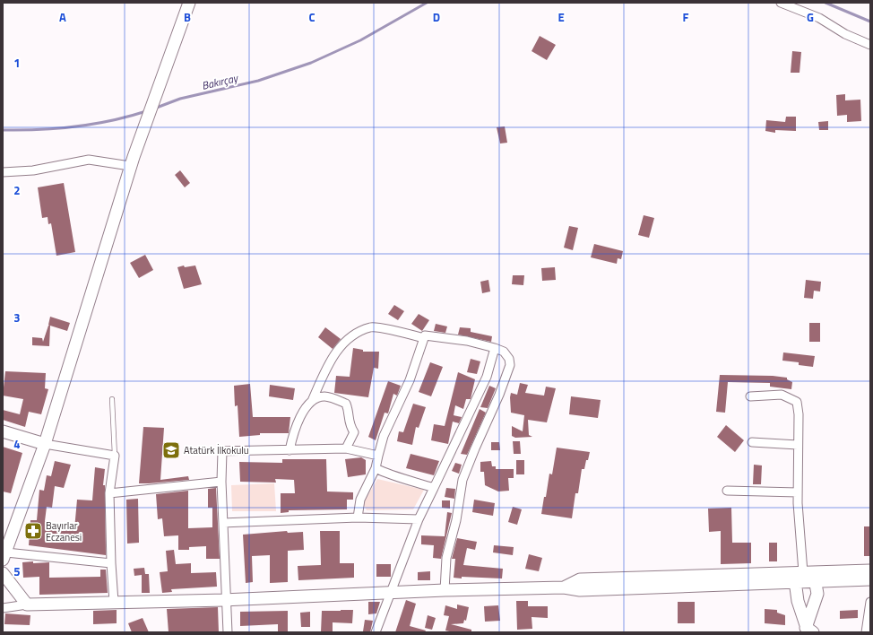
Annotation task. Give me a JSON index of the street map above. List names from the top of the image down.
{
  "water": ["Bakırçay"],
  "places": {
    "school or university": ["Atatürk İlkokulu"],
    "pharmacy": ["Bayırlar Eczanesi"]
  },
  "grid": {
    "columns": [
      "A",
      "B",
      "C",
      "D",
      "E",
      "F",
      "G"
    ],
    "rows": [
      "1",
      "2",
      "3",
      "4",
      "5"
    ]
  }
}
